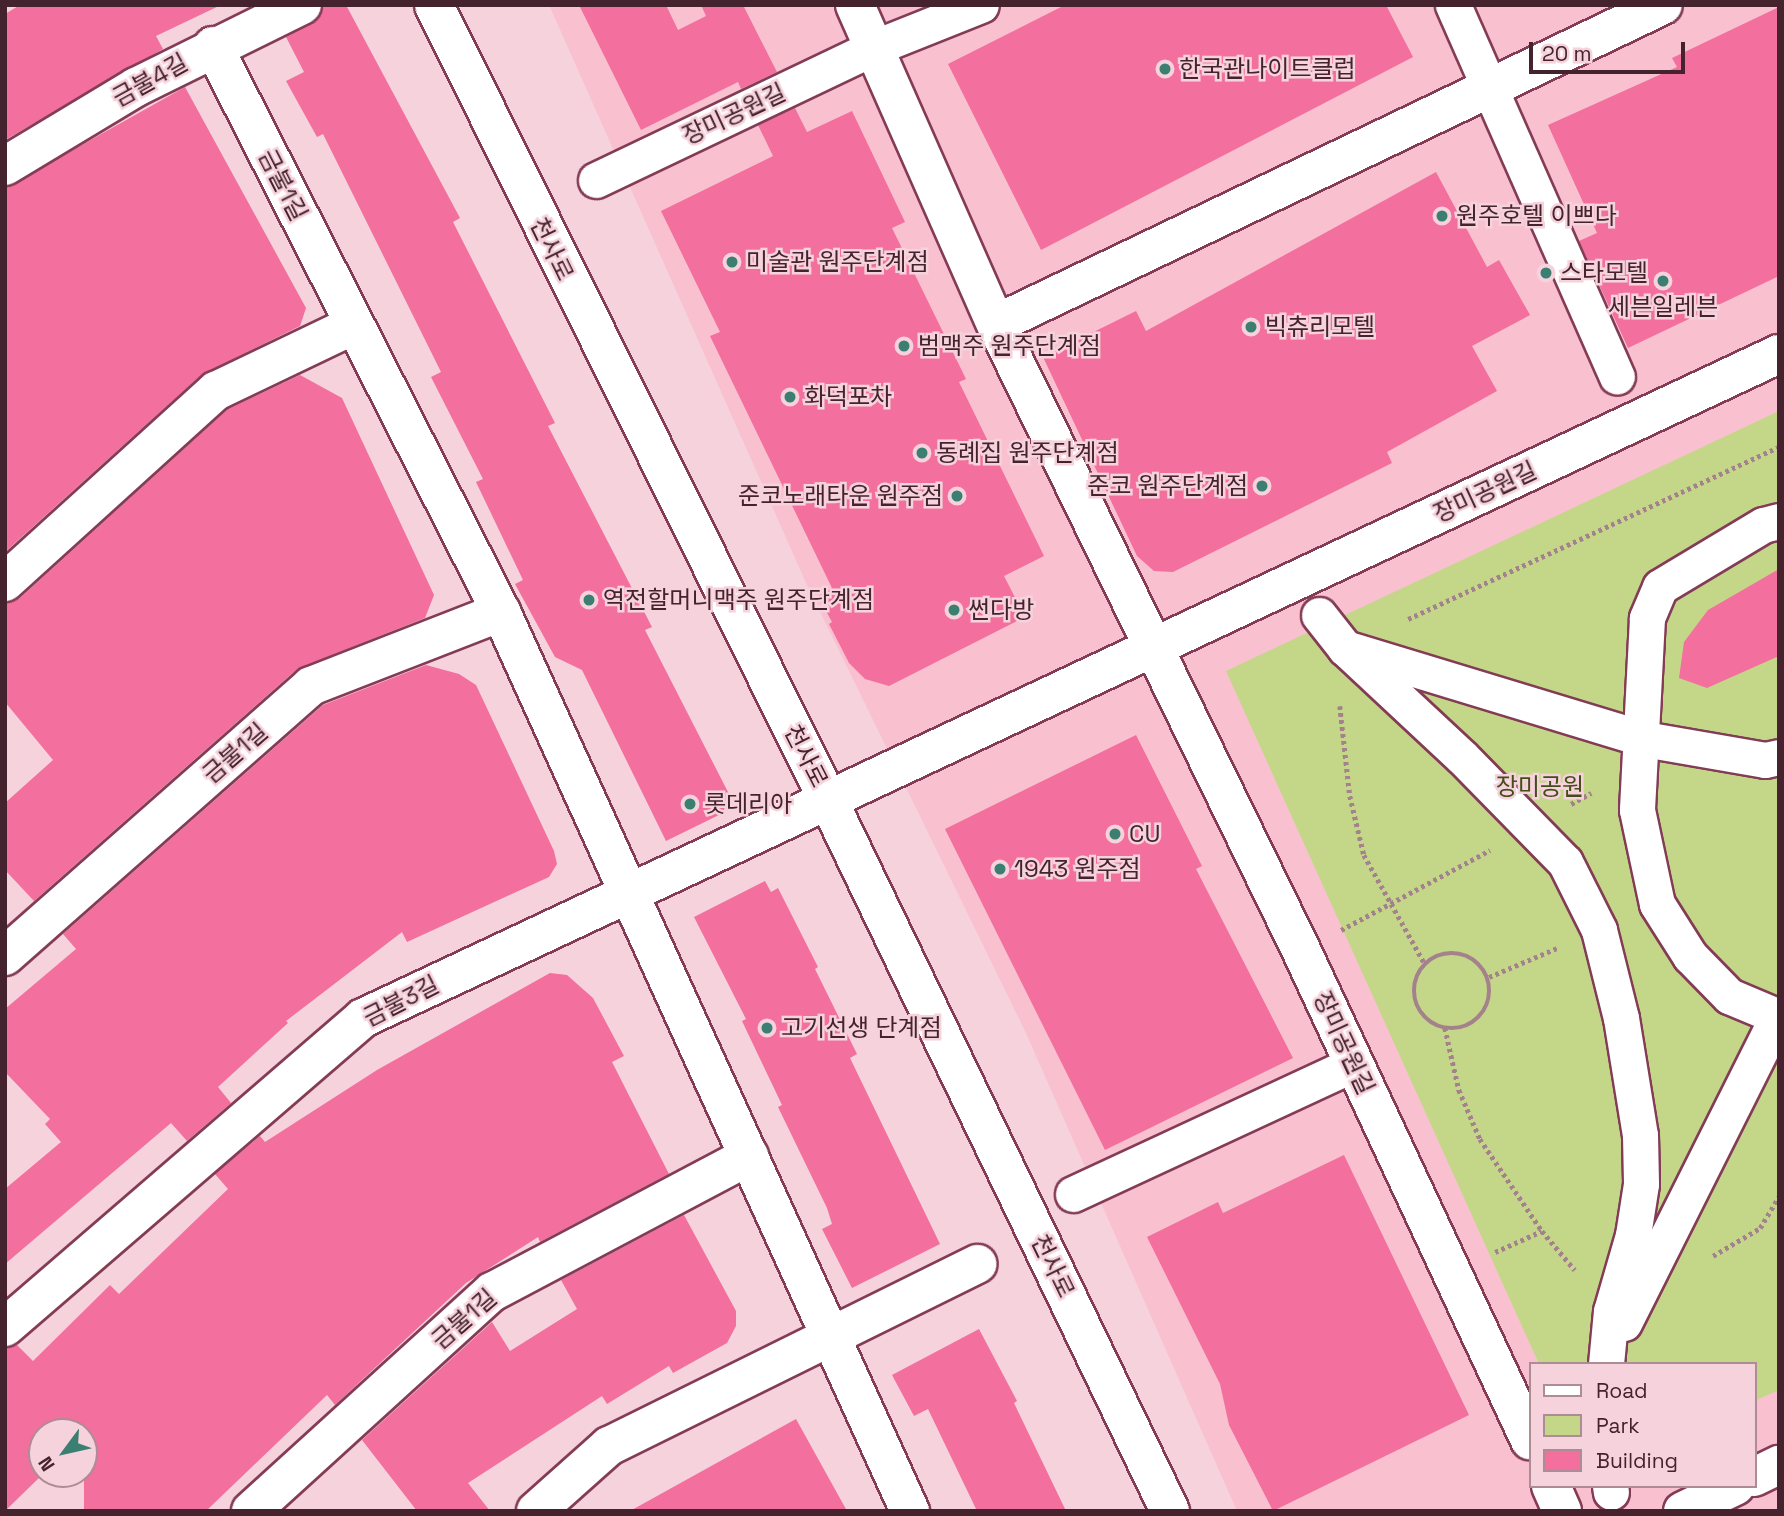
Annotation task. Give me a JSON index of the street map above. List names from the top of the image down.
{
  "streets": {
    "street": [
      "금불4길",
      "장미공원길",
      "금불1길",
      "천사로",
      "금불3길"
    ]
  },
  "crossings": [
    ["금불4길", "금불1길"],
    ["장미공원길", "천사로"],
    ["장미공원길", "금불3길"],
    ["금불1길", "금불3길"],
    ["천사로", "금불3길"]
  ],
  "parks": ["장미공원"],
  "places": [
    "한국관나이트클럽",
    "원주호텔 이쁘다",
    "미술관 원주단계점",
    "스타모텔",
    "세븐일레븐",
    "빅츄리모텔",
    "범맥주 원주단계점",
    "화덕포차",
    "동례집 원주단계점",
    "준코 원주단계점",
    "준코노래타운 원주점",
    "역전할머니맥주 원주단계점",
    "썬다방",
    "롯데리아",
    "CU",
    "1943 원주점",
    "고기선생 단계점"
  ],
  "legend": ["Road", "Park", "Building"],
  "scale_bar": "20 m",
  "north": "bottom left"
}
